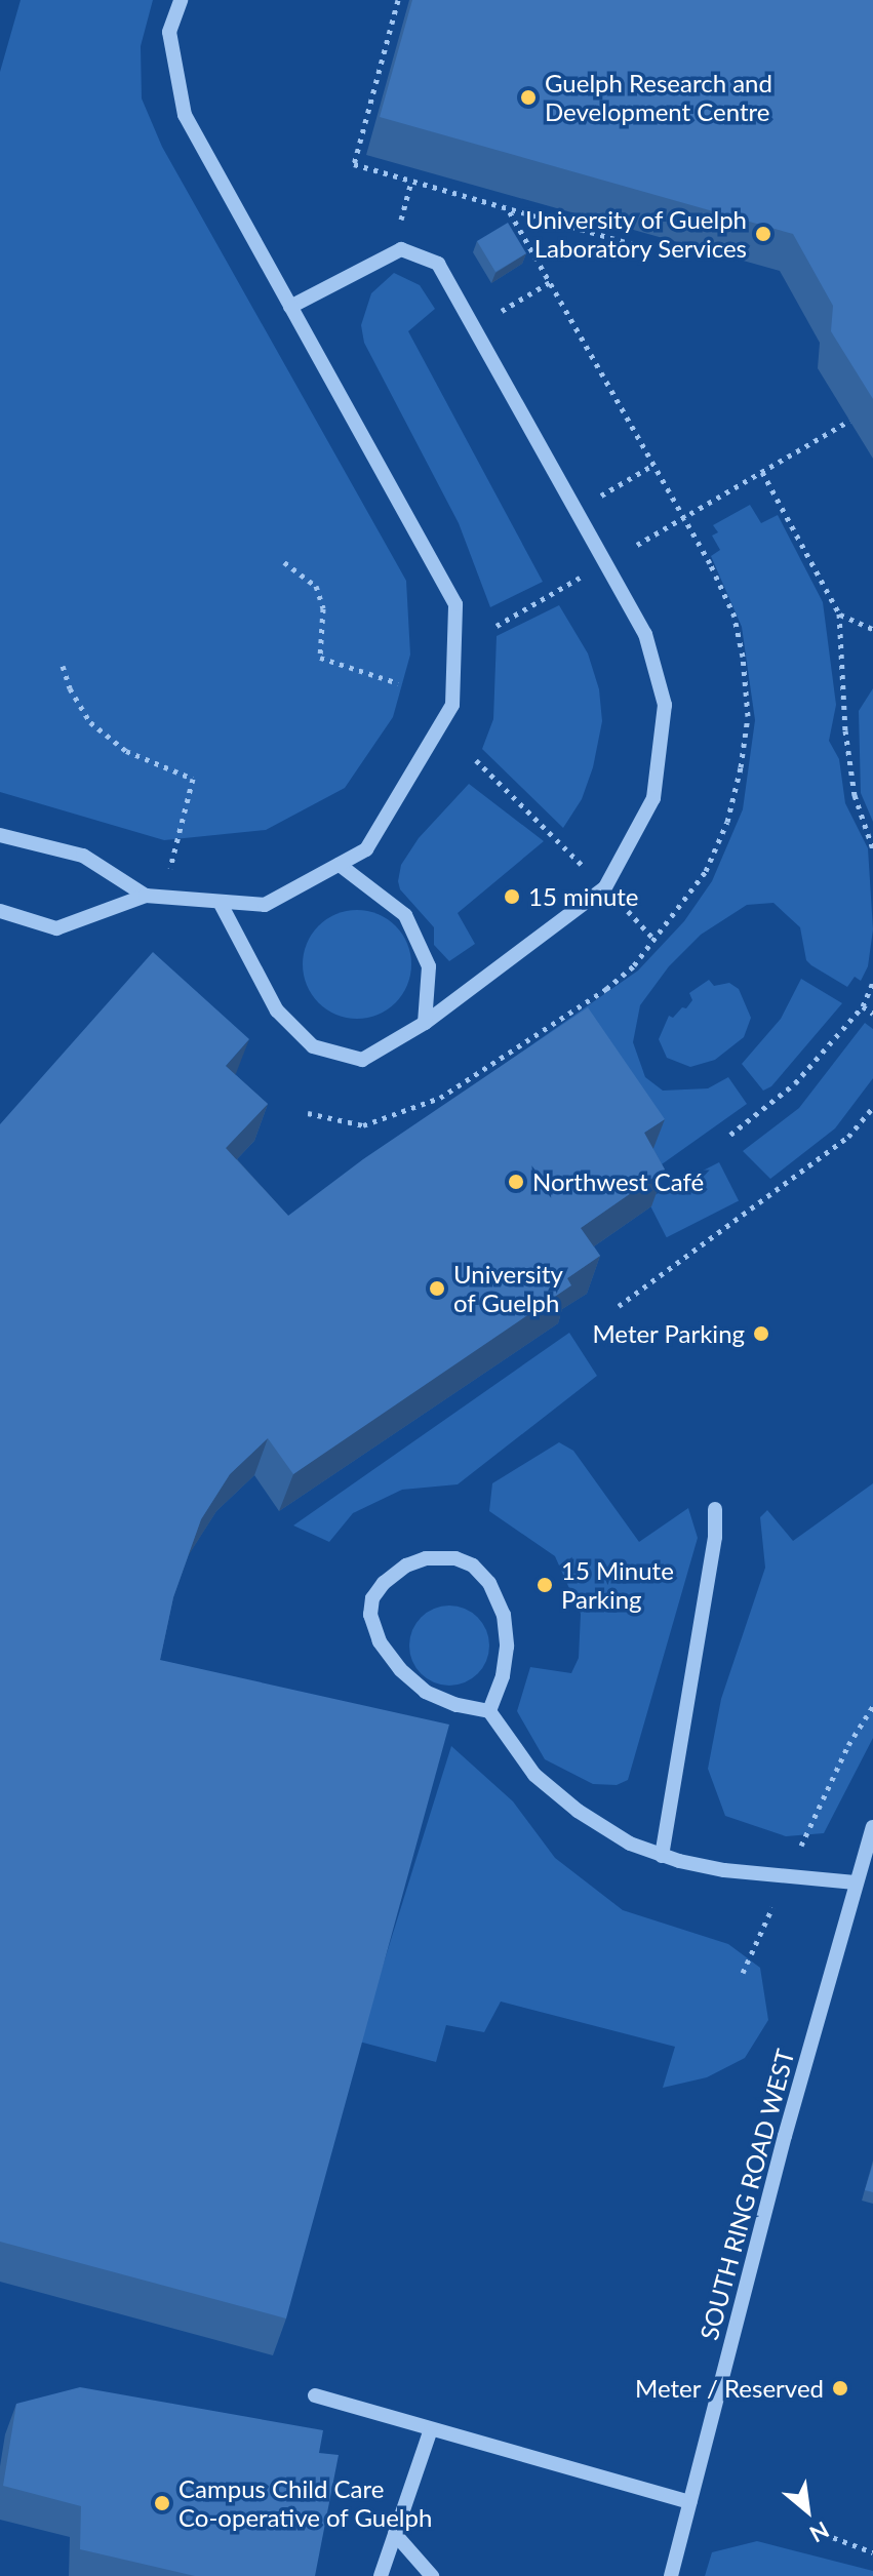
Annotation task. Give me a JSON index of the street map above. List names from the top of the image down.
{
  "streets": {
    "street": ["SOUTH RING ROAD WEST"]
  },
  "places": [
    "Guelph Research and Development Centre",
    "University of Guelph Laboratory Services",
    "15 minute",
    "Northwest Café",
    "University of Guelph",
    "Meter Parking",
    "15 Minute Parking",
    "Meter / Reserved",
    "Campus Child Care Co-operative of Guelph"
  ],
  "north": "bottom right"
}
